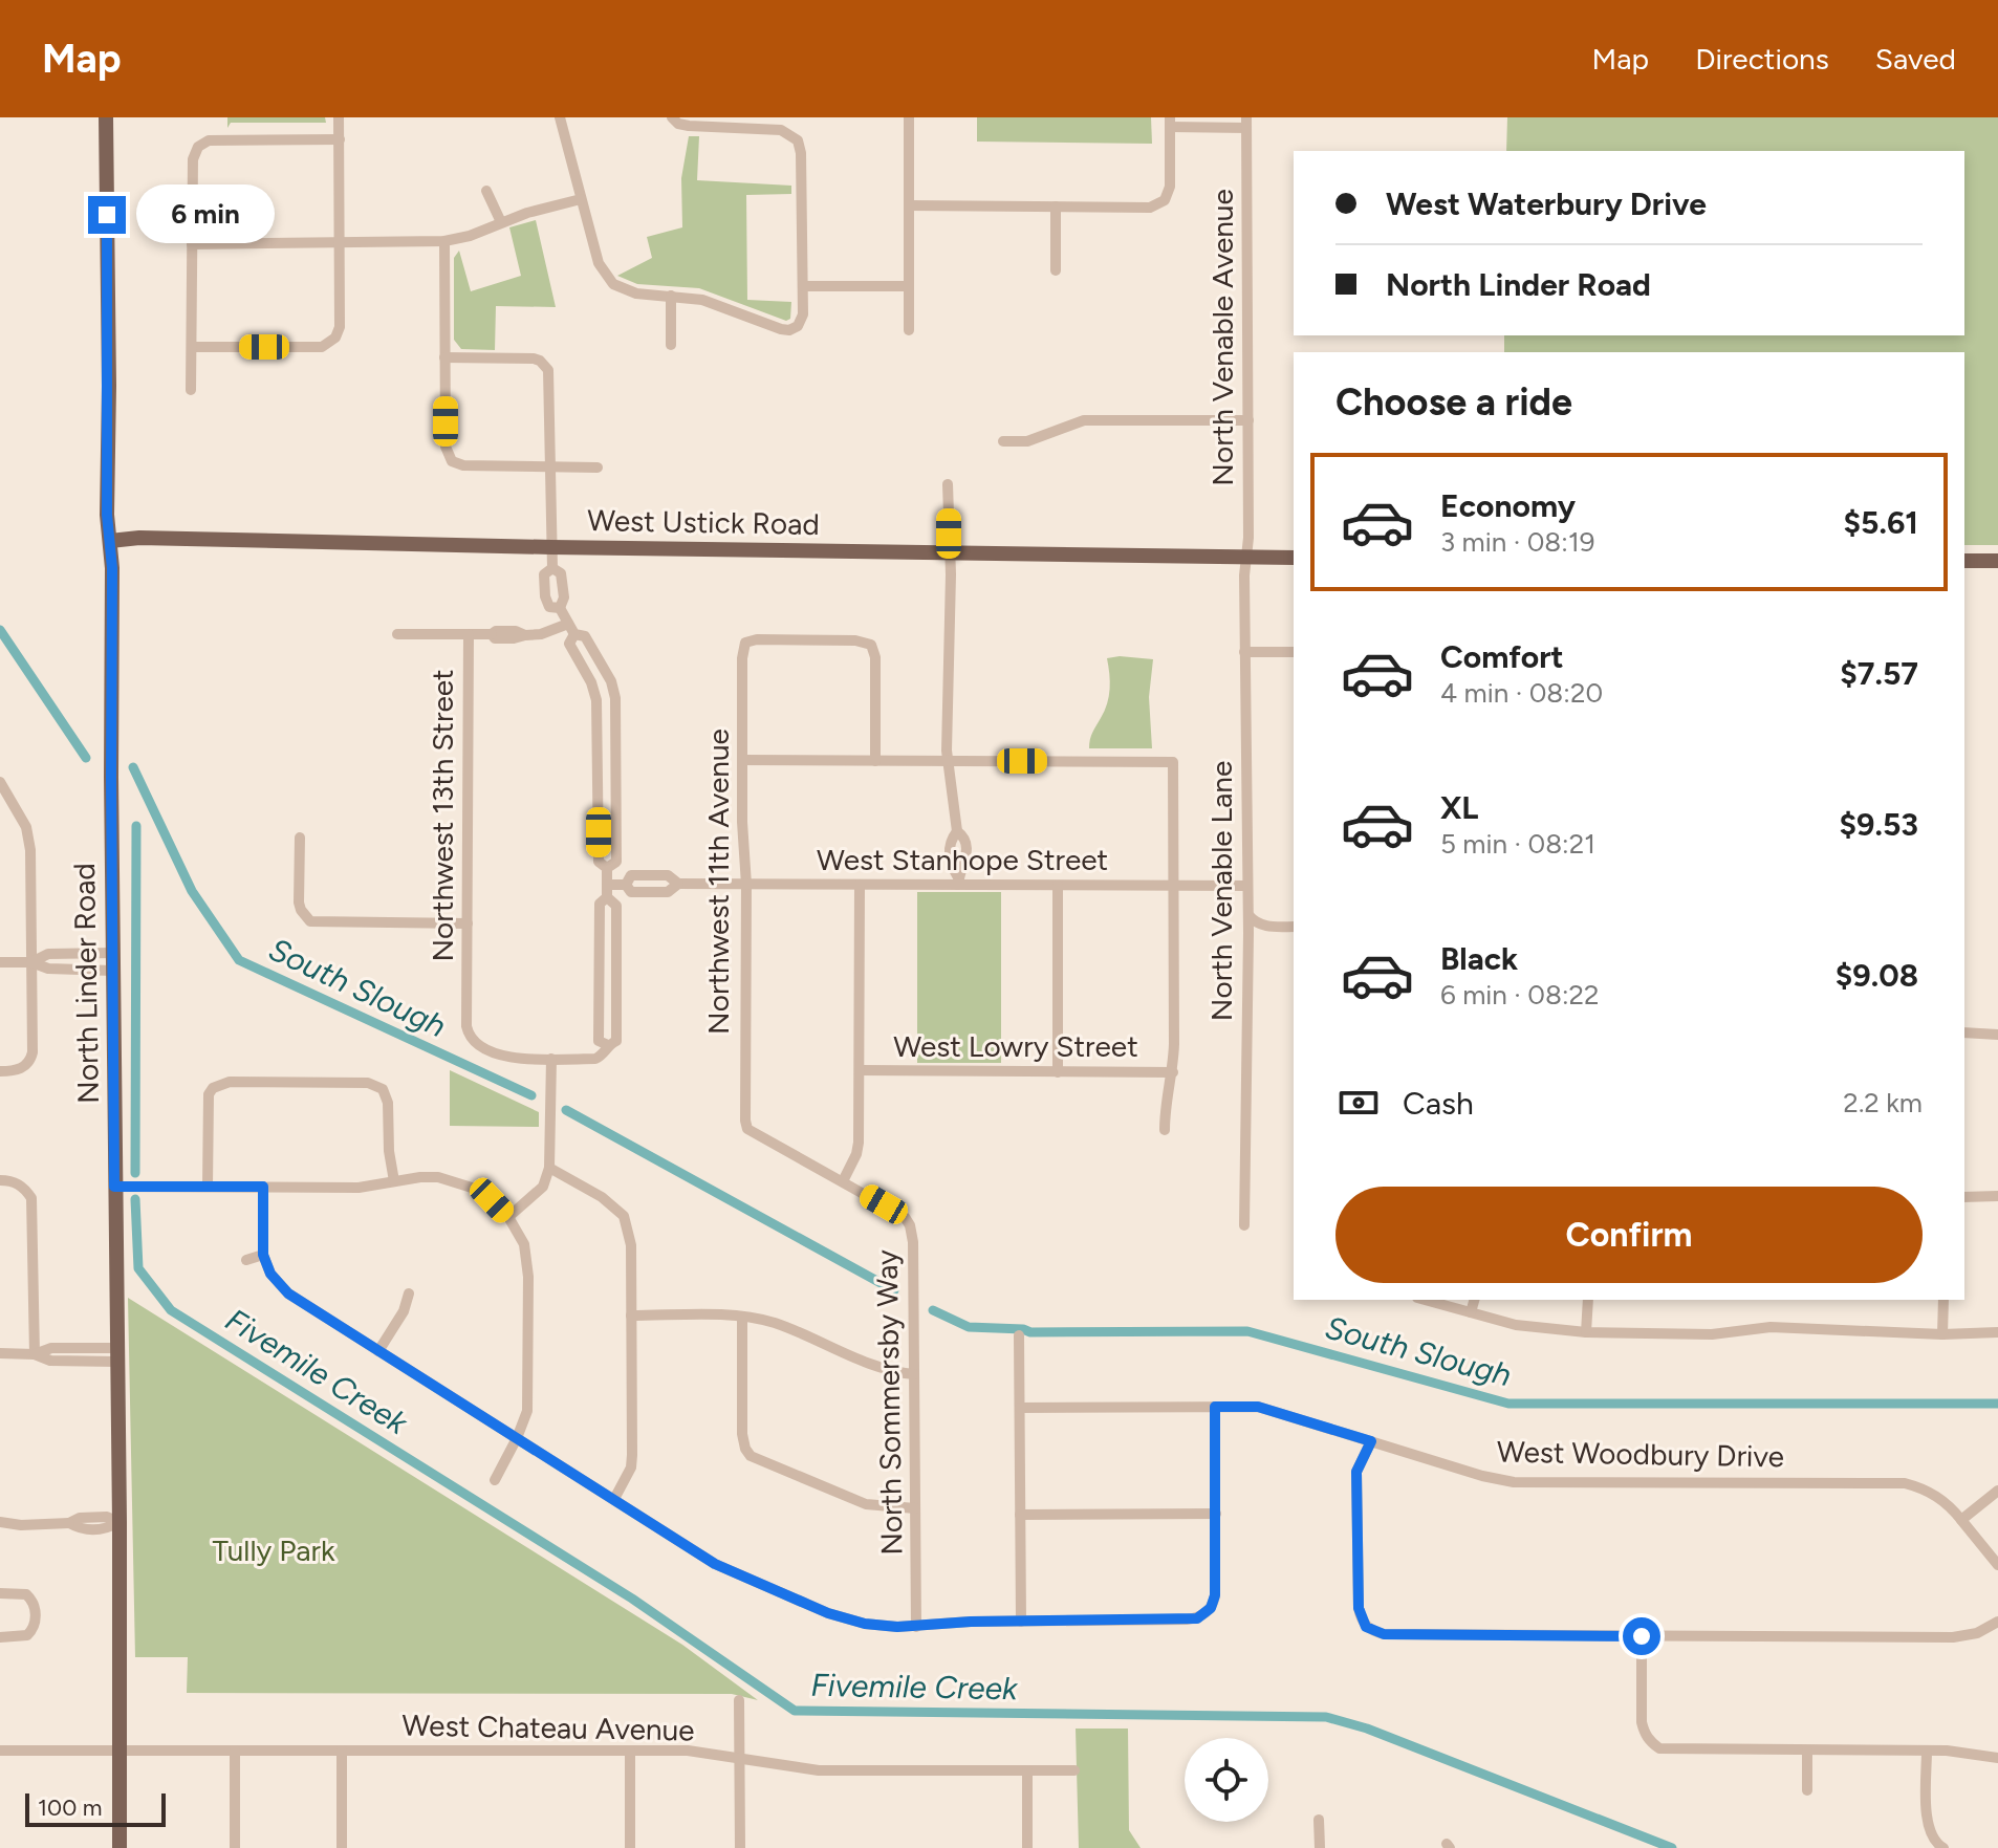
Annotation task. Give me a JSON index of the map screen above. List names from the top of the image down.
{
  "streets": {
    "main road": ["West Ustick Road", "North Linder Road"],
    "street": [
      "North Venable Avenue",
      "Northwest 13th Street",
      "West Stanhope Street",
      "Northwest 11th Avenue",
      "North Venable Lane",
      "West Lowry Street",
      "North Sommersby Way",
      "West Woodbury Drive",
      "West Chateau Avenue"
    ]
  },
  "crossings": [
    ["North Venable Avenue", "West Ustick Road"],
    ["North Venable Avenue", "North Venable Lane"],
    ["West Ustick Road", "North Venable Lane"],
    ["West Ustick Road", "North Linder Road"],
    ["West Stanhope Street", "Northwest 11th Avenue"],
    ["West Stanhope Street", "North Venable Lane"],
    ["Northwest 11th Avenue", "North Sommersby Way"],
    ["North Linder Road", "West Chateau Avenue"]
  ],
  "water": ["South Slough", "Fivemile Creek"],
  "parks": ["Tully Park"],
  "scale_bar": "100 m",
  "page": {
    "header": "Map",
    "nav": ["Map", "Directions", "Saved"],
    "banner": ["West Waterbury Drive", "North Linder Road"],
    "bubble": "6 min",
    "heading": "Choose a ride",
    "list": [
      {
        "name": "Economy",
        "note": "3 min · 08:19",
        "value": "$5.61"
      },
      {
        "name": "Comfort",
        "note": "4 min · 08:20",
        "value": "$7.57"
      },
      {
        "name": "XL",
        "note": "5 min · 08:21",
        "value": "$9.53"
      },
      {
        "name": "Black",
        "note": "6 min · 08:22",
        "value": "$9.08"
      }
    ],
    "pay": ["Cash", "2.2 km"],
    "buttons": "Confirm",
    "scale": "100 m"
  }
}
